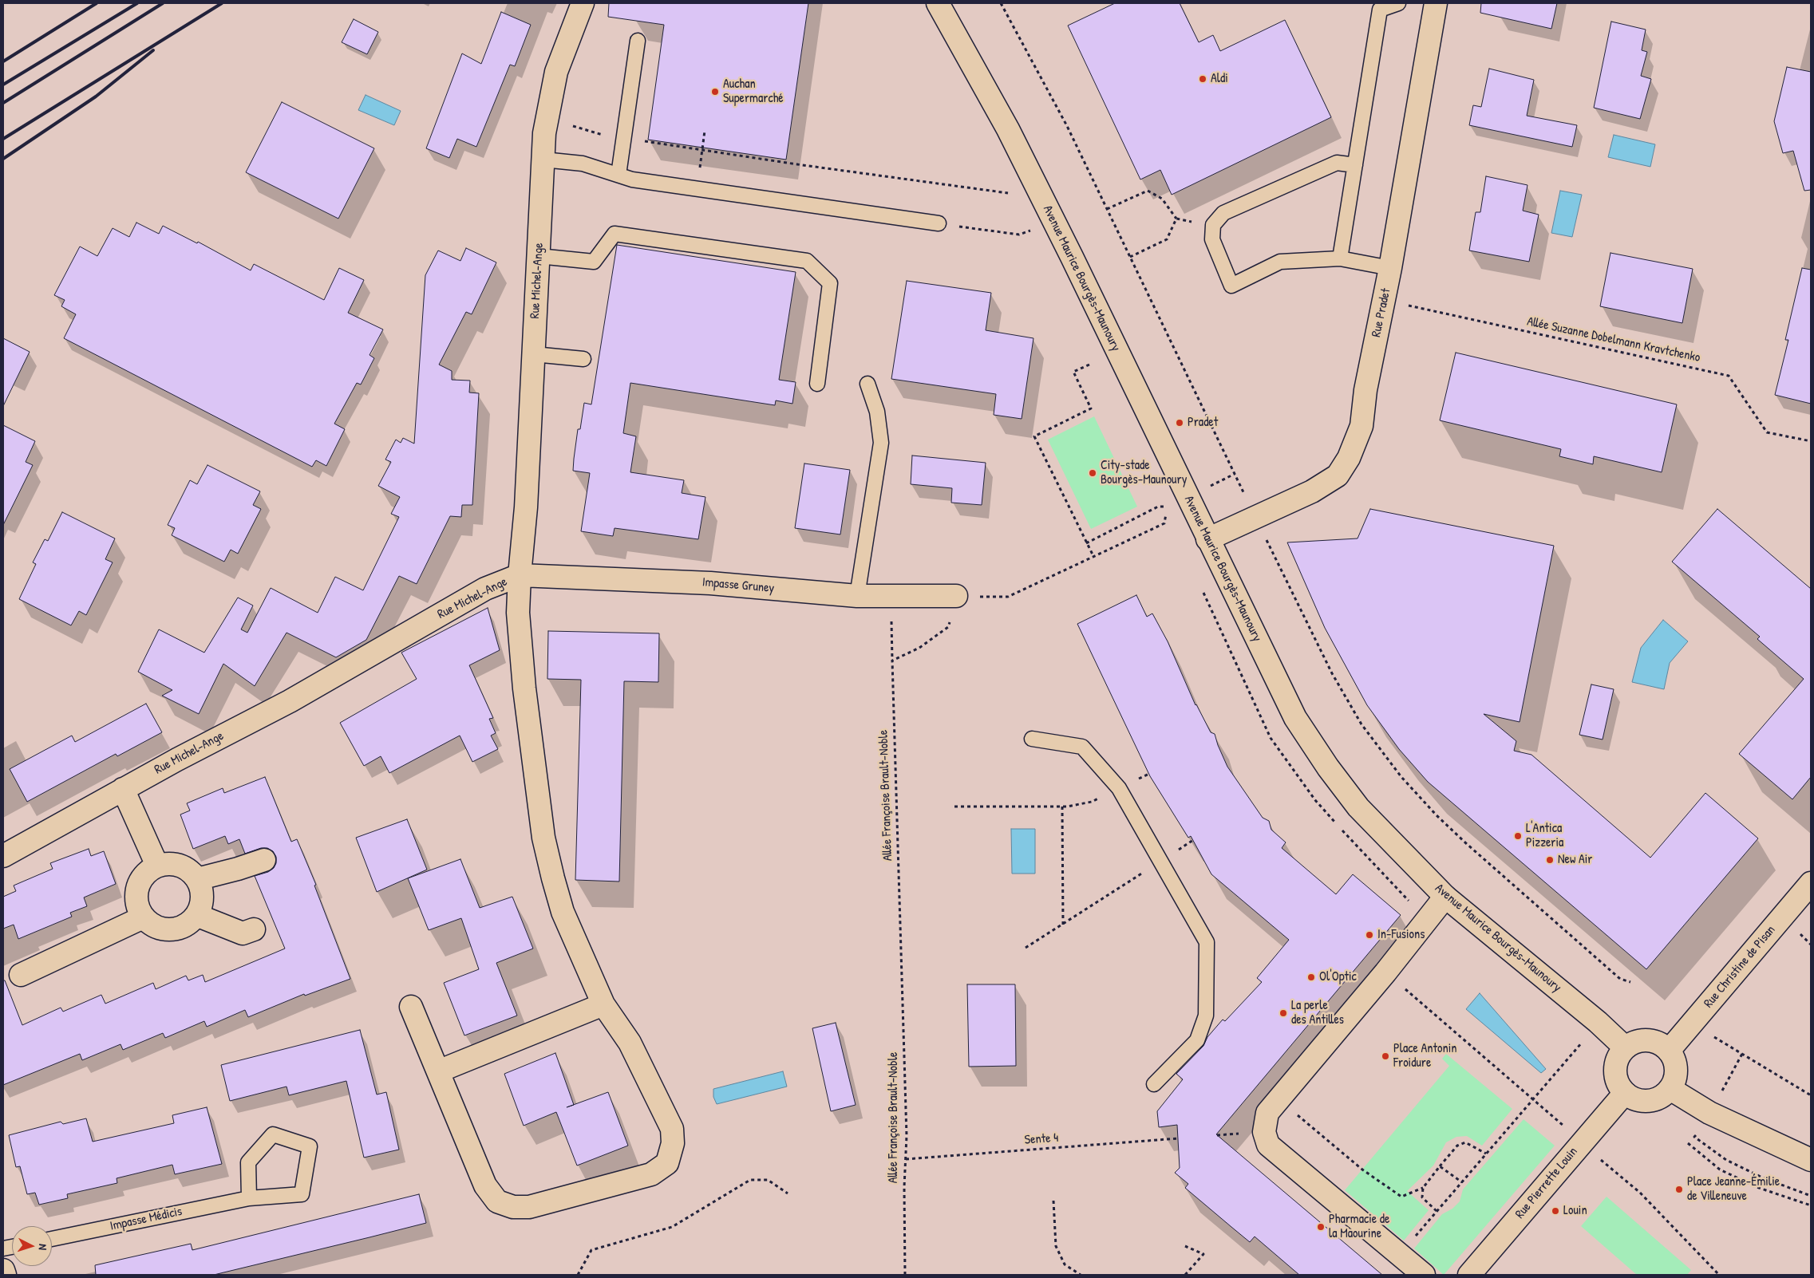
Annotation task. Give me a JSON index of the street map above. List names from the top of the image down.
{
  "streets": {
    "street": [
      "Avenue Maurice Bourgès-Maunoury",
      "Rue Michel-Ange",
      "Rue Pradet",
      "Impasse Gruney",
      "Rue Christine de Pisan",
      "Rue Pierrette Louin"
    ],
    "lane": ["Impasse Médicis"],
    "path": ["Allée Suzanne Dobelmann Kravtchenko", "Allée Françoise Brault-Noble", "Sente 4"]
  },
  "crossings": [
    ["Avenue Maurice Bourgès-Maunoury", "Rue Pradet"],
    ["Avenue Maurice Bourgès-Maunoury", "Rue Christine de Pisan"],
    ["Avenue Maurice Bourgès-Maunoury", "Rue Pierrette Louin"],
    ["Rue Michel-Ange", "Impasse Gruney"],
    ["Rue Pradet", "Allée Suzanne Dobelmann Kravtchenko"],
    ["Impasse Gruney", "Allée Françoise Brault-Noble"],
    ["Allée Françoise Brault-Noble", "Sente 4"],
    ["Rue Christine de Pisan", "Rue Pierrette Louin"]
  ],
  "places": [
    "Aldi",
    "Auchan Supermarché",
    "Pradet",
    "City-stade Bourgès-Maunoury",
    "L'Antica Pizzeria",
    "New Air",
    "In-Fusions",
    "Ol'Optic",
    "La perle des Antilles",
    "Place Antonin Froidure",
    "Place Jeanne-Émilie de Villeneuve",
    "Louin",
    "Pharmacie de la Maourine"
  ],
  "north": "right"
}
